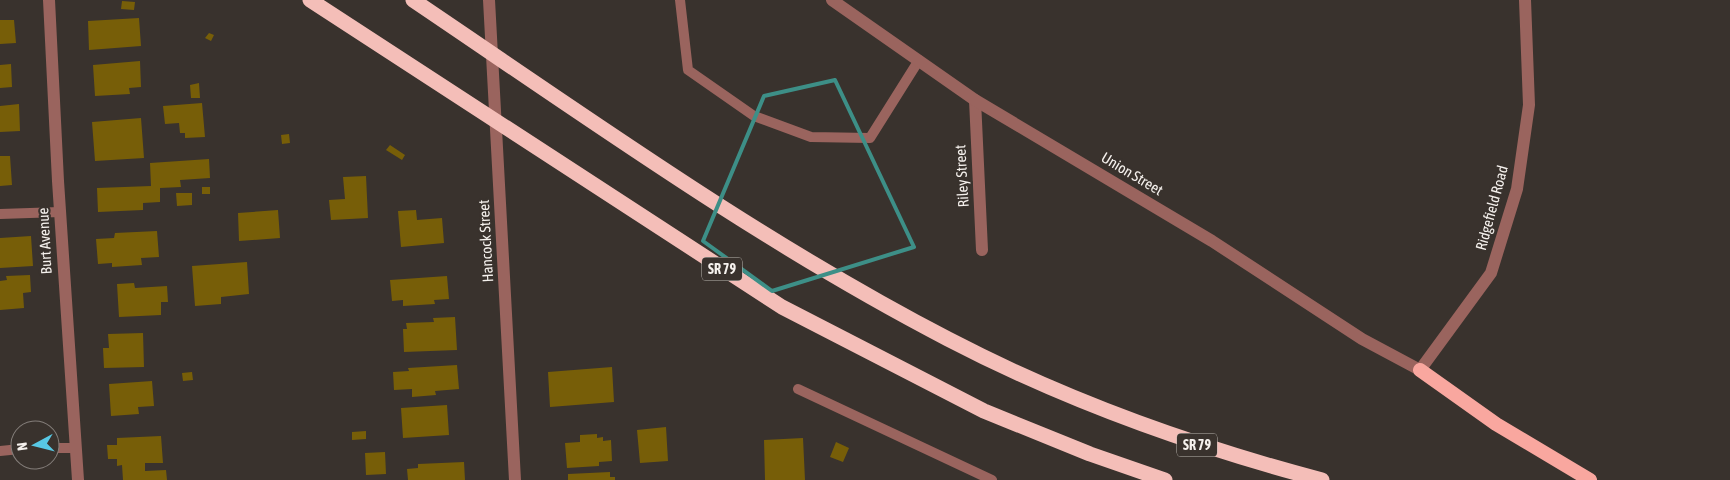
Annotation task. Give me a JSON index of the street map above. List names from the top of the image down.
{
  "streets": {
    "highway": ["SR 79"],
    "street": [
      "Union Street",
      "Riley Street",
      "Ridgefield Road",
      "Burt Avenue",
      "Hancock Street"
    ]
  },
  "crossings": [
    ["Union Street", "Riley Street"],
    ["Union Street", "Ridgefield Road"]
  ],
  "north": "left"
}
